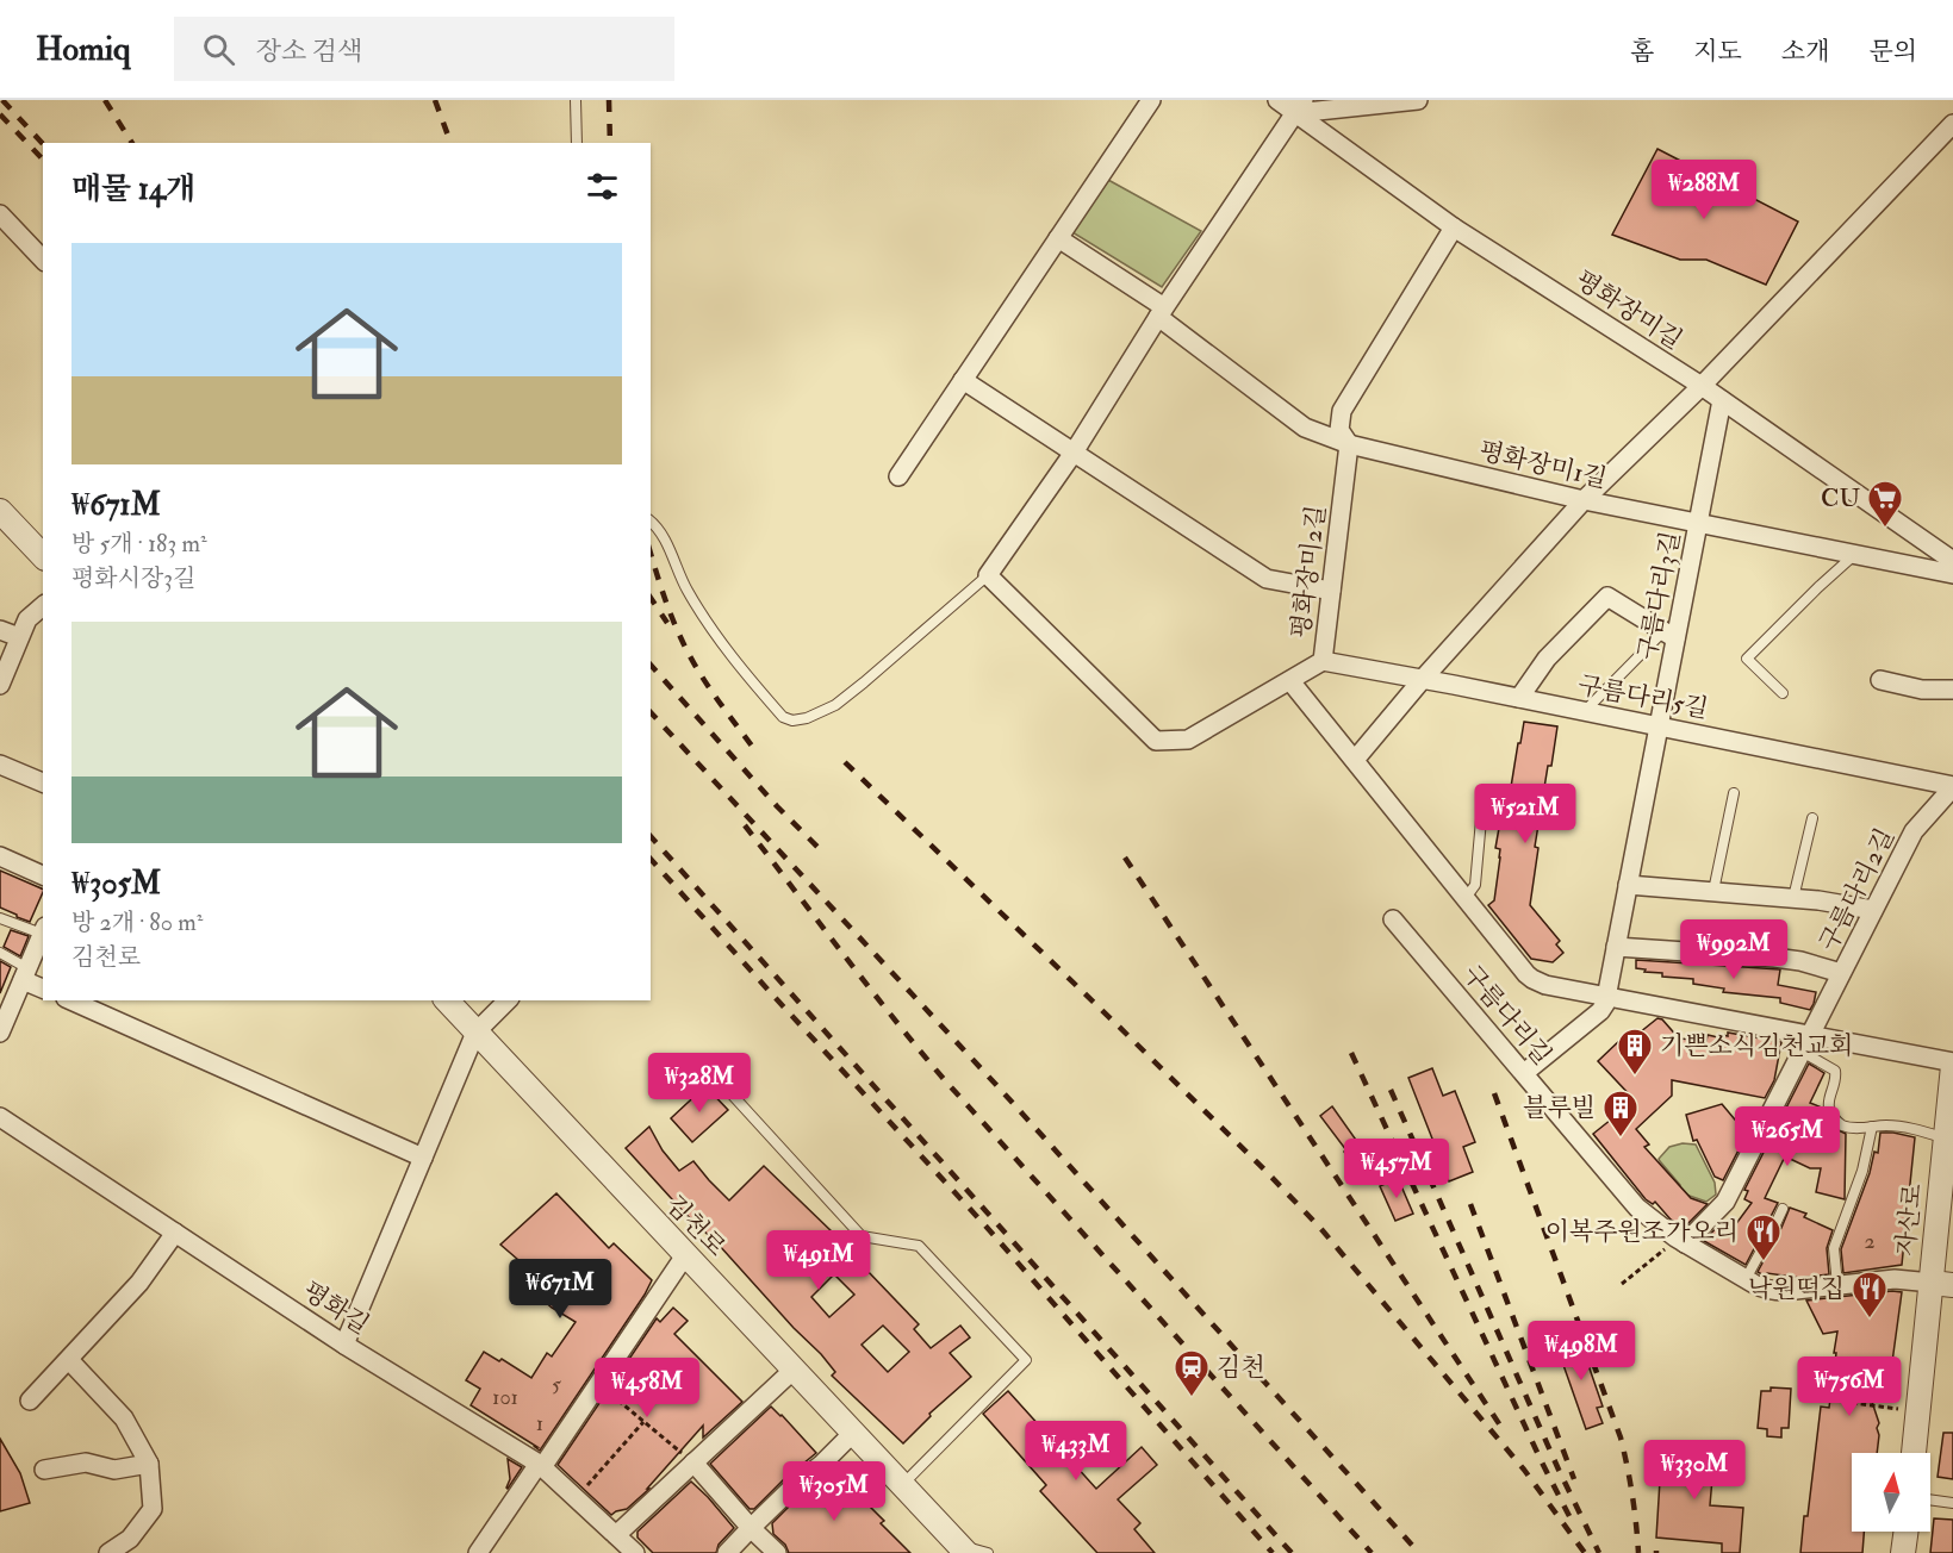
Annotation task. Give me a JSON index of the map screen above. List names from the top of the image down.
{
  "streets": {
    "street": [
      "평화장미길",
      "평화장미1길",
      "평화장미2길",
      "구름다리3길",
      "구름다리5길",
      "구름다리2길",
      "구름다리길",
      "자산로",
      "김천로",
      "평화길"
    ]
  },
  "crossings": [
    ["평화장미길", "평화장미2길"],
    ["평화장미길", "구름다리3길"],
    ["평화장미1길", "평화장미2길"],
    ["평화장미1길", "구름다리3길"],
    ["평화장미2길", "구름다리5길"],
    ["구름다리3길", "구름다리5길"],
    ["구름다리3길", "구름다리길"],
    ["구름다리5길", "구름다리2길"],
    ["구름다리2길", "구름다리길"],
    ["구름다리길", "자산로"]
  ],
  "places": {
    "supermarket": ["CU"],
    "building": ["기쁜소식김천교회", "블루빌"],
    "restaurant": ["이복주원조가오리", "낙원떡집"],
    "station": ["김천"]
  },
  "house_numbers": [
    "2",
    "5",
    "101",
    "1"
  ],
  "north": "top",
  "page": {
    "header": "Homiq",
    "search": "장소 검색",
    "nav": [
      "홈",
      "지도",
      "소개",
      "문의"
    ],
    "heading": "매물 14개",
    "price": [
      "₩288M",
      "₩521M",
      "₩992M",
      "₩328M",
      "₩265M",
      "₩457M",
      "₩491M",
      "₩671M",
      "₩498M",
      "₩756M",
      "₩458M",
      "₩433M",
      "₩330M",
      "₩305M"
    ],
    "list": [
      {
        "name": "₩671M",
        "note": "방 5개 · 183 m² · 평화시장3길"
      },
      {
        "name": "₩305M",
        "note": "방 2개 · 80 m² · 김천로"
      }
    ]
  }
}
